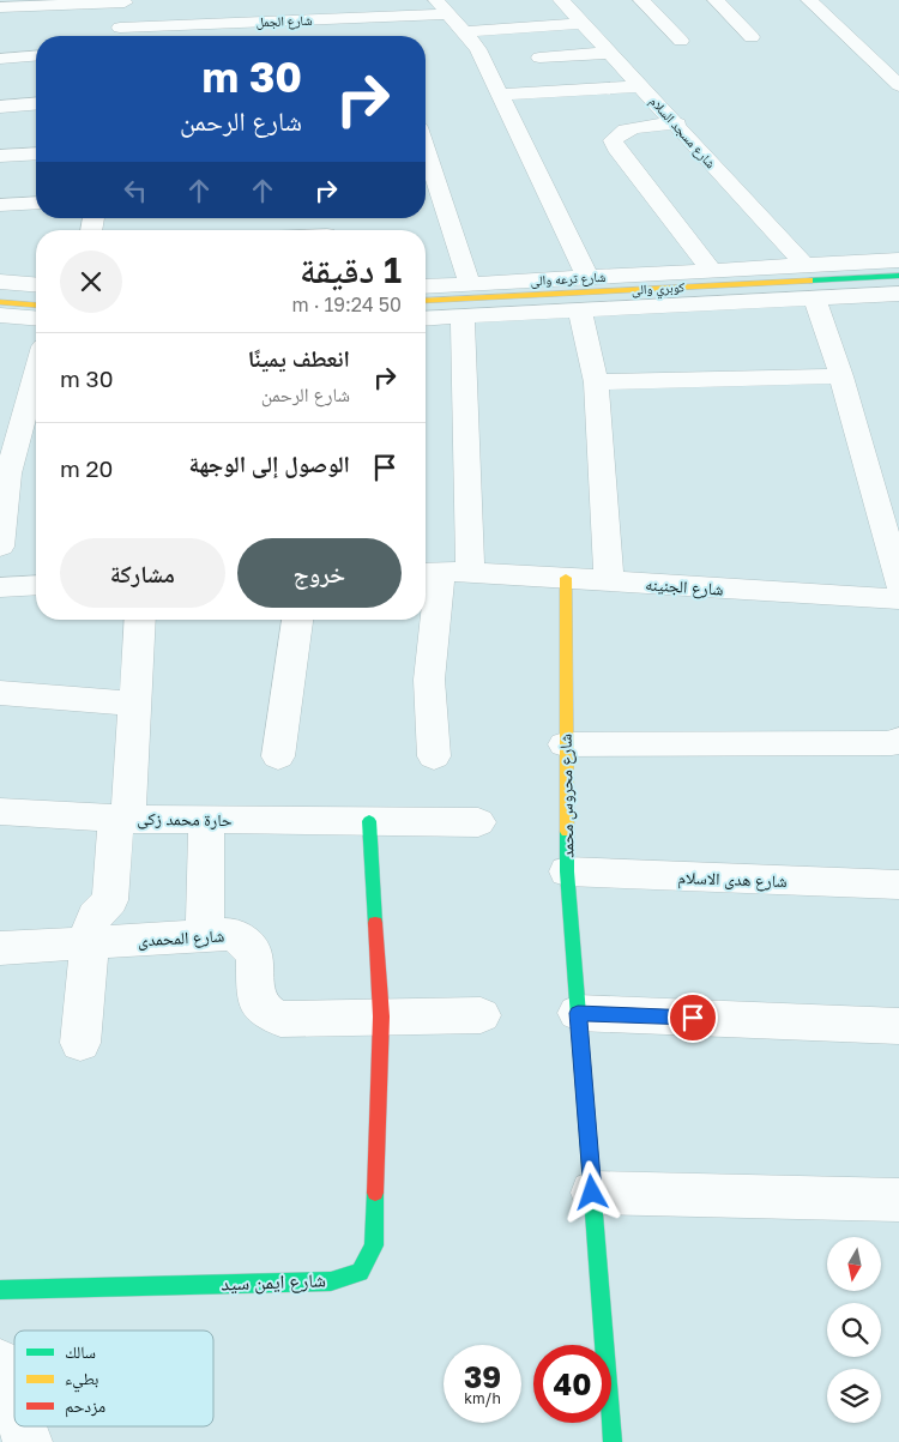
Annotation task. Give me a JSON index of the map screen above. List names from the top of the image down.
{
  "streets": {
    "street": [
      "شارع الجمل",
      "شارع مسجد السلام",
      "شارع ترعه والى",
      "كوبري والى",
      "شارع الجنينه",
      "شارع محروس محمد",
      "حارة محمد زكى",
      "شارع هدى الاسلام",
      "شارع المحمدى",
      "شارع ايمن سيد"
    ]
  },
  "crossings": [
    ["شارع مسجد السلام", "شارع ترعه والى"],
    ["شارع الجنينه", "شارع محروس محمد"],
    ["شارع محروس محمد", "شارع هدى الاسلام"],
    ["شارع المحمدى", "شارع ايمن سيد"]
  ],
  "legend": ["سالك", "بطيء", "مزدحم"],
  "north": "bottom",
  "page": {
    "turn": ["30 m", "شارع الرحمن"],
    "heading": ["1 دقيقة", "50 m · 19:24"],
    "list": [
      {
        "name": "انعطف يمينًا",
        "note": "شارع الرحمن",
        "value": "30 m"
      },
      {
        "name": "الوصول إلى الوجهة",
        "value": "20 m"
      }
    ],
    "buttons": ["خروج", "مشاركة"],
    "speed": "39 km/h",
    "limit": "40"
  }
}
